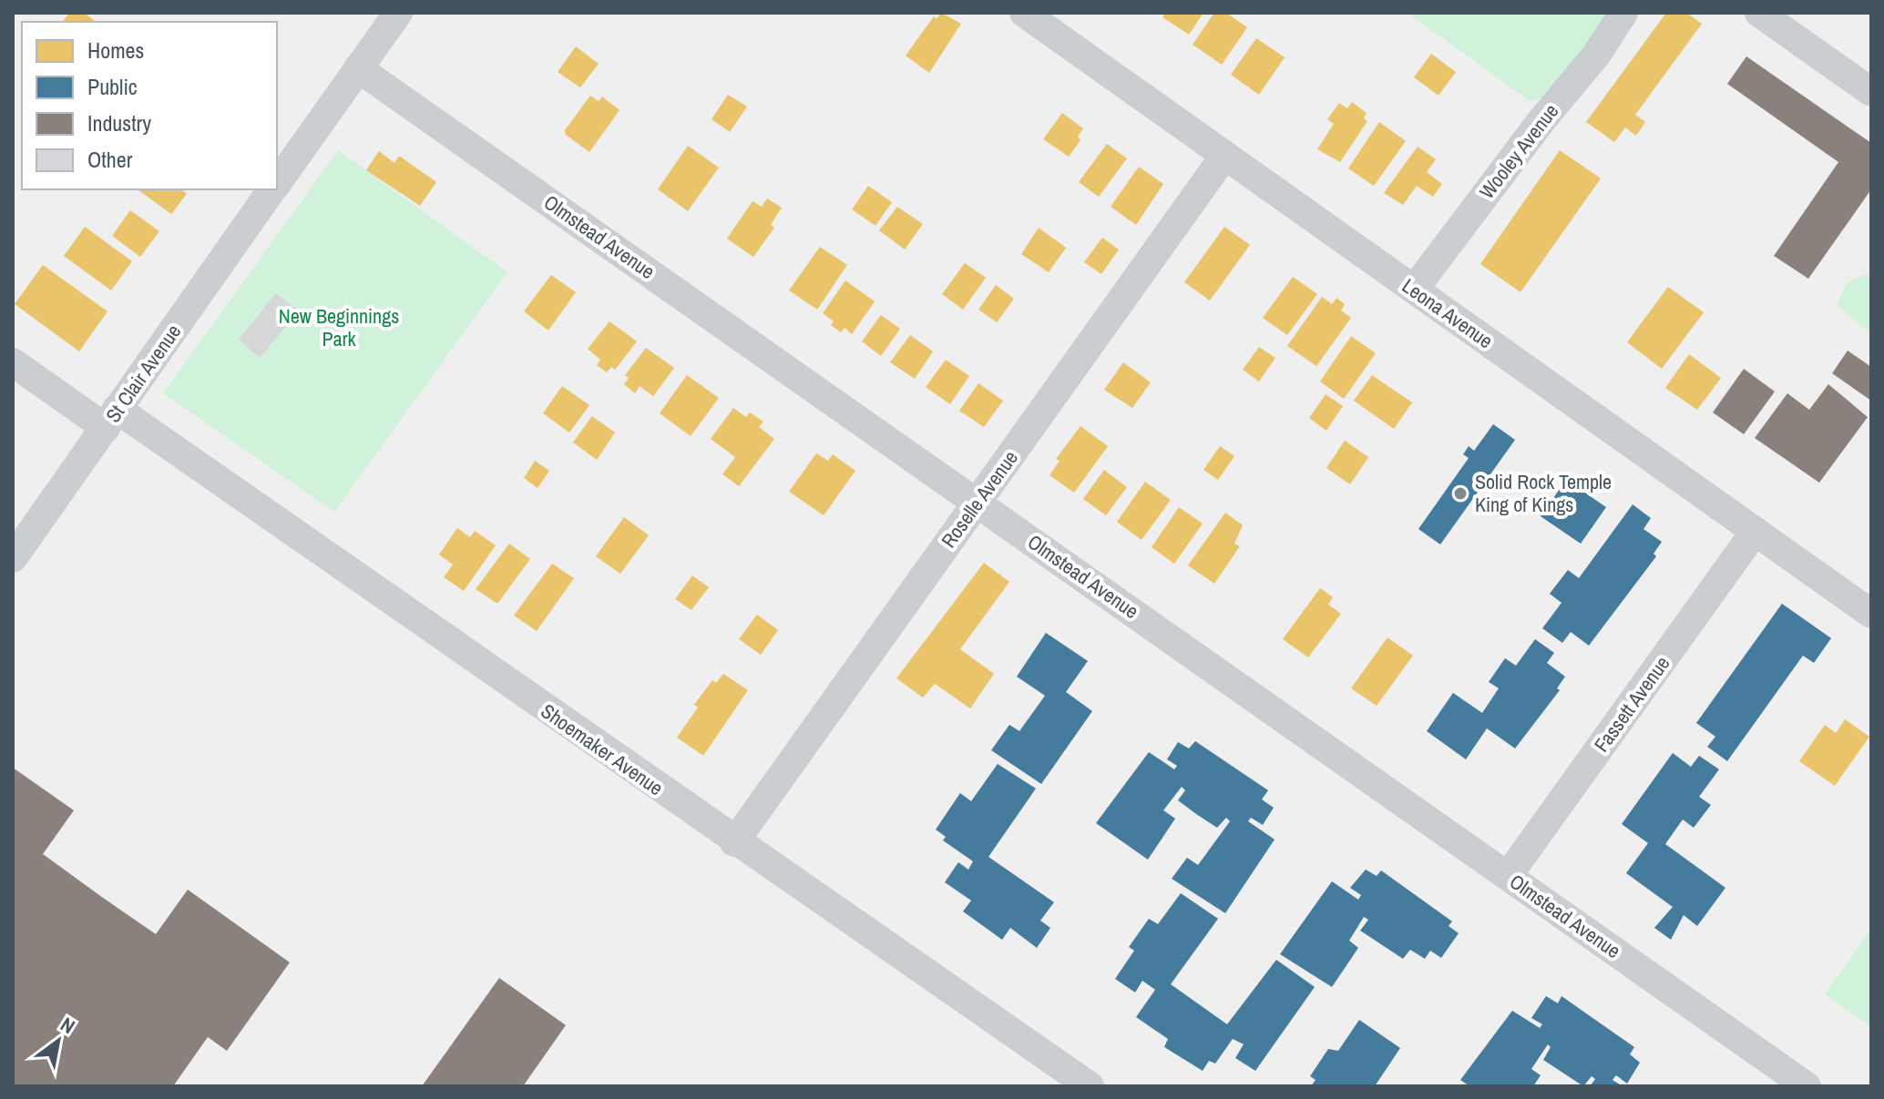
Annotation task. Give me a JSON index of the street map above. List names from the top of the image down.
{
  "streets": {
    "street": [
      "Wooley Avenue",
      "Olmstead Avenue",
      "Leona Avenue",
      "St Clair Avenue",
      "Roselle Avenue",
      "Fassett Avenue",
      "Shoemaker Avenue"
    ]
  },
  "crossings": [
    ["Wooley Avenue", "Leona Avenue"],
    ["Olmstead Avenue", "St Clair Avenue"],
    ["Olmstead Avenue", "Roselle Avenue"],
    ["Olmstead Avenue", "Fassett Avenue"],
    ["Leona Avenue", "Roselle Avenue"],
    ["Leona Avenue", "Fassett Avenue"],
    ["St Clair Avenue", "Shoemaker Avenue"],
    ["Roselle Avenue", "Shoemaker Avenue"]
  ],
  "parks": ["New Beginnings Park"],
  "places": ["Solid Rock Temple King of Kings"],
  "legend": [
    "Homes",
    "Public",
    "Industry",
    "Other"
  ],
  "north": "top right"
}
